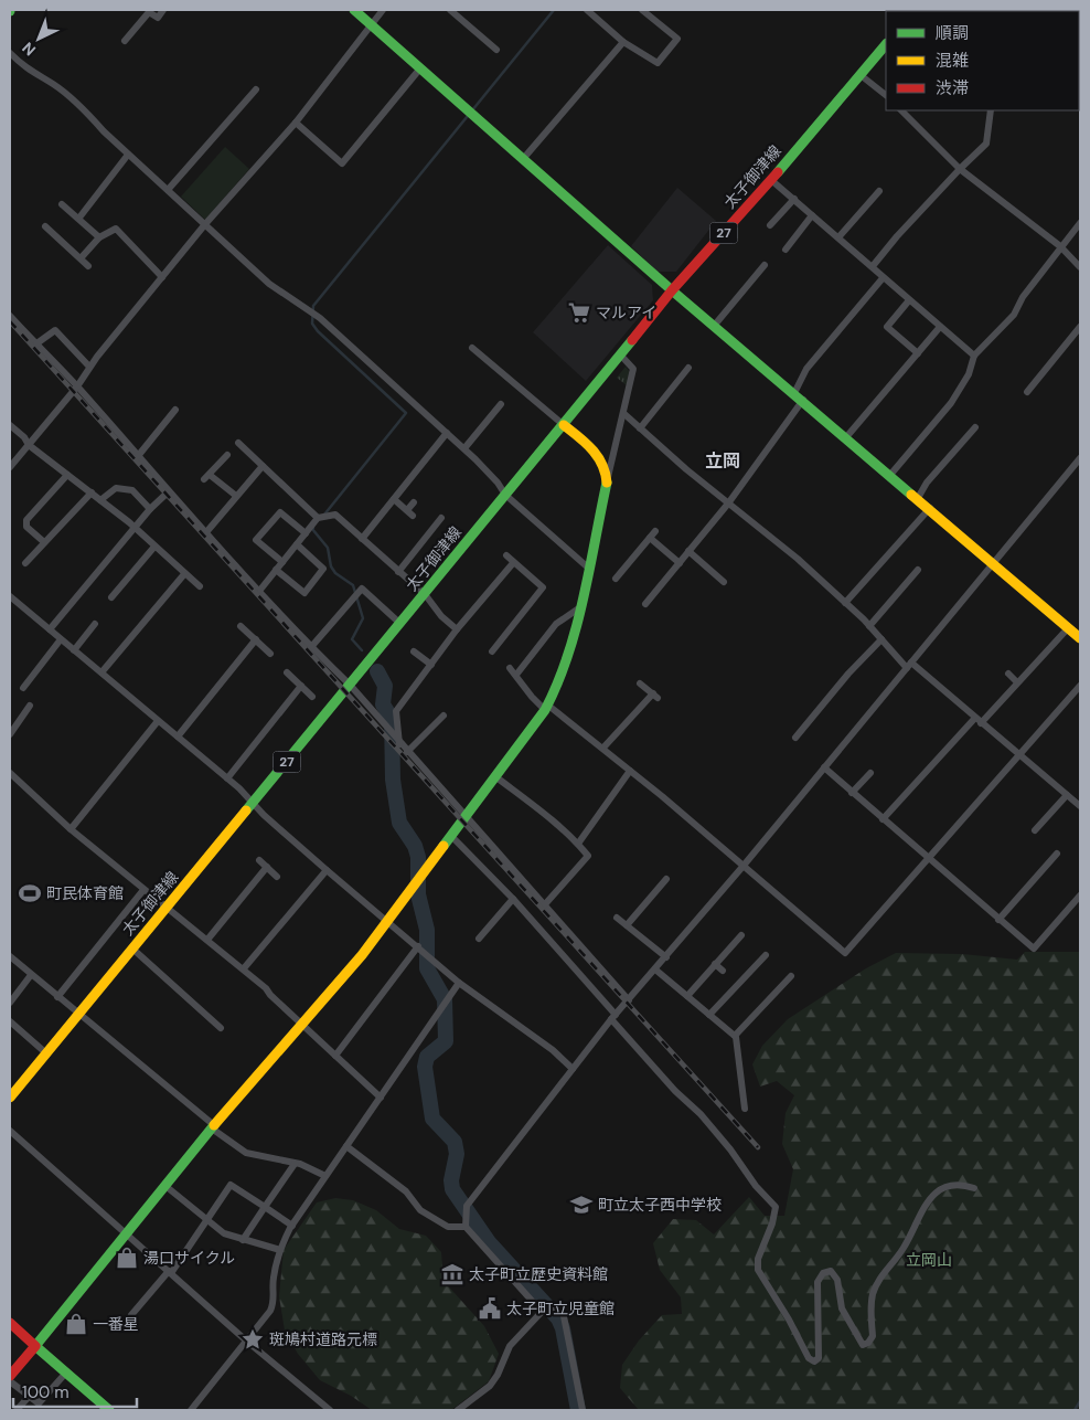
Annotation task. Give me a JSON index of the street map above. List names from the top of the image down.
{
  "streets": {
    "main road": ["太子御津線", "27"]
  },
  "districts": ["立岡"],
  "parks": ["立岡山"],
  "places": {
    "supermarket": ["マルアイ"],
    "sports": ["町民体育館"],
    "school or university": ["町立太子西中学校"],
    "shop": ["湯口サイクル", "一番星"],
    "museum": ["太子町立歴史資料館"],
    "public building": ["太子町立児童館"],
    "place": ["斑鳩村道路元標"]
  },
  "legend": ["順調", "混雑", "渋滞"],
  "scale_bar": "100 m",
  "north": "bottom left"
}
